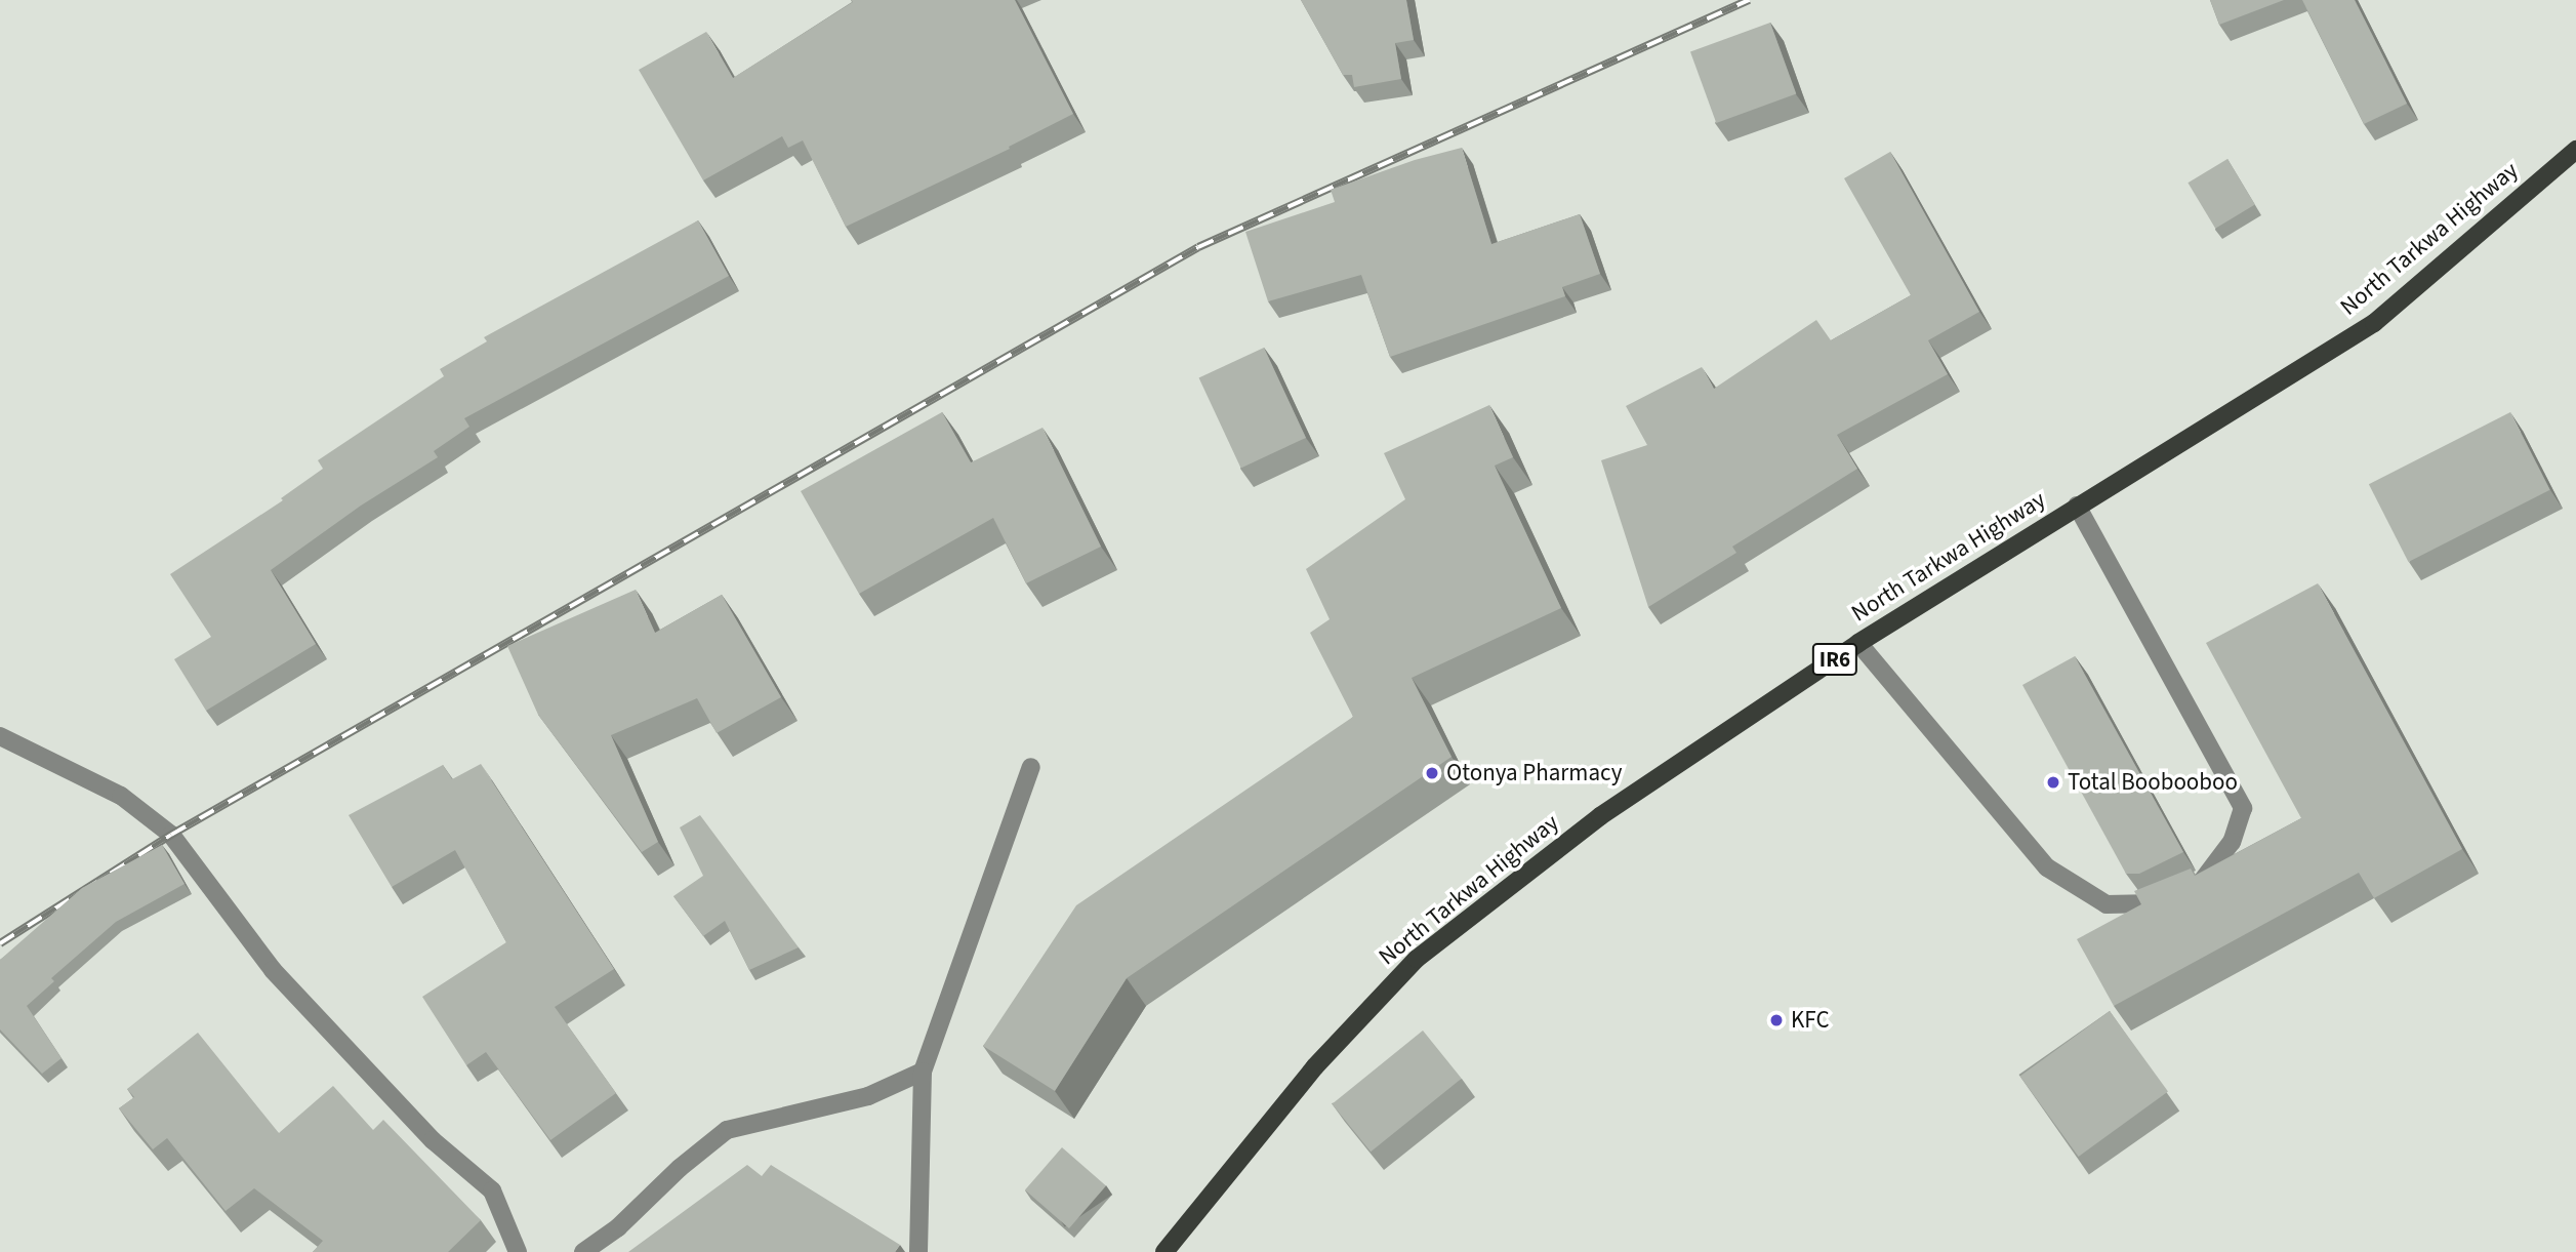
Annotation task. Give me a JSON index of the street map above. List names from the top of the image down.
{
  "streets": {
    "main road": ["North Tarkwa Highway", "IR6"]
  },
  "places": ["Otonya Pharmacy", "Total Boobooboo", "KFC"]
}
